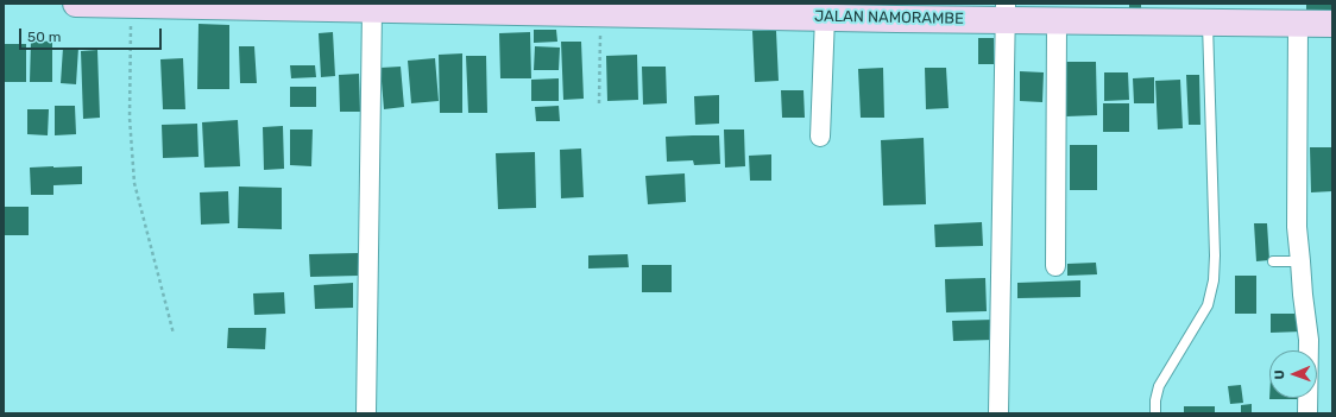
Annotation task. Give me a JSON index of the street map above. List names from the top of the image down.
{
  "streets": {
    "street": ["JALAN NAMORAMBE"]
  },
  "scale_bar": "50 m",
  "north": "left"
}
